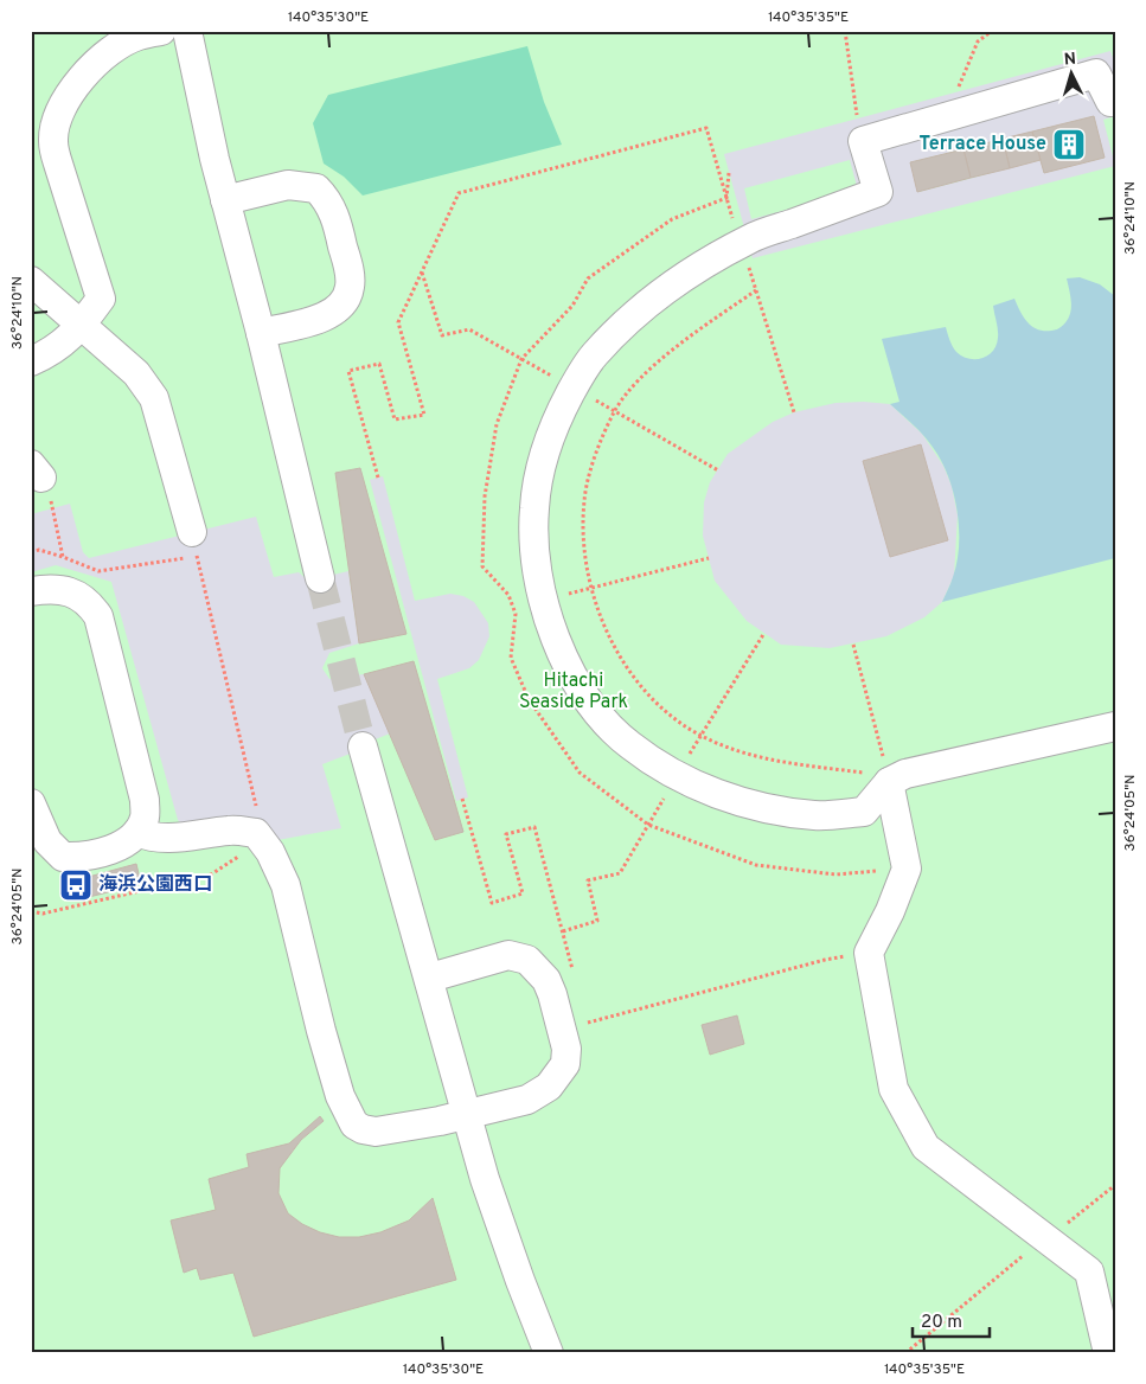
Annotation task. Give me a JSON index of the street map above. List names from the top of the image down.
{
  "parks": ["Hitachi Seaside Park"],
  "places": {
    "building": ["Terrace House"],
    "bus stop": ["海浜公園西口"]
  },
  "scale_bar": "20 m",
  "north": "top",
  "coordinates": [
    "140°35'30\"E",
    "140°35'35\"E",
    "36°24'10\"N",
    "36°24'05\"N"
  ]
}
